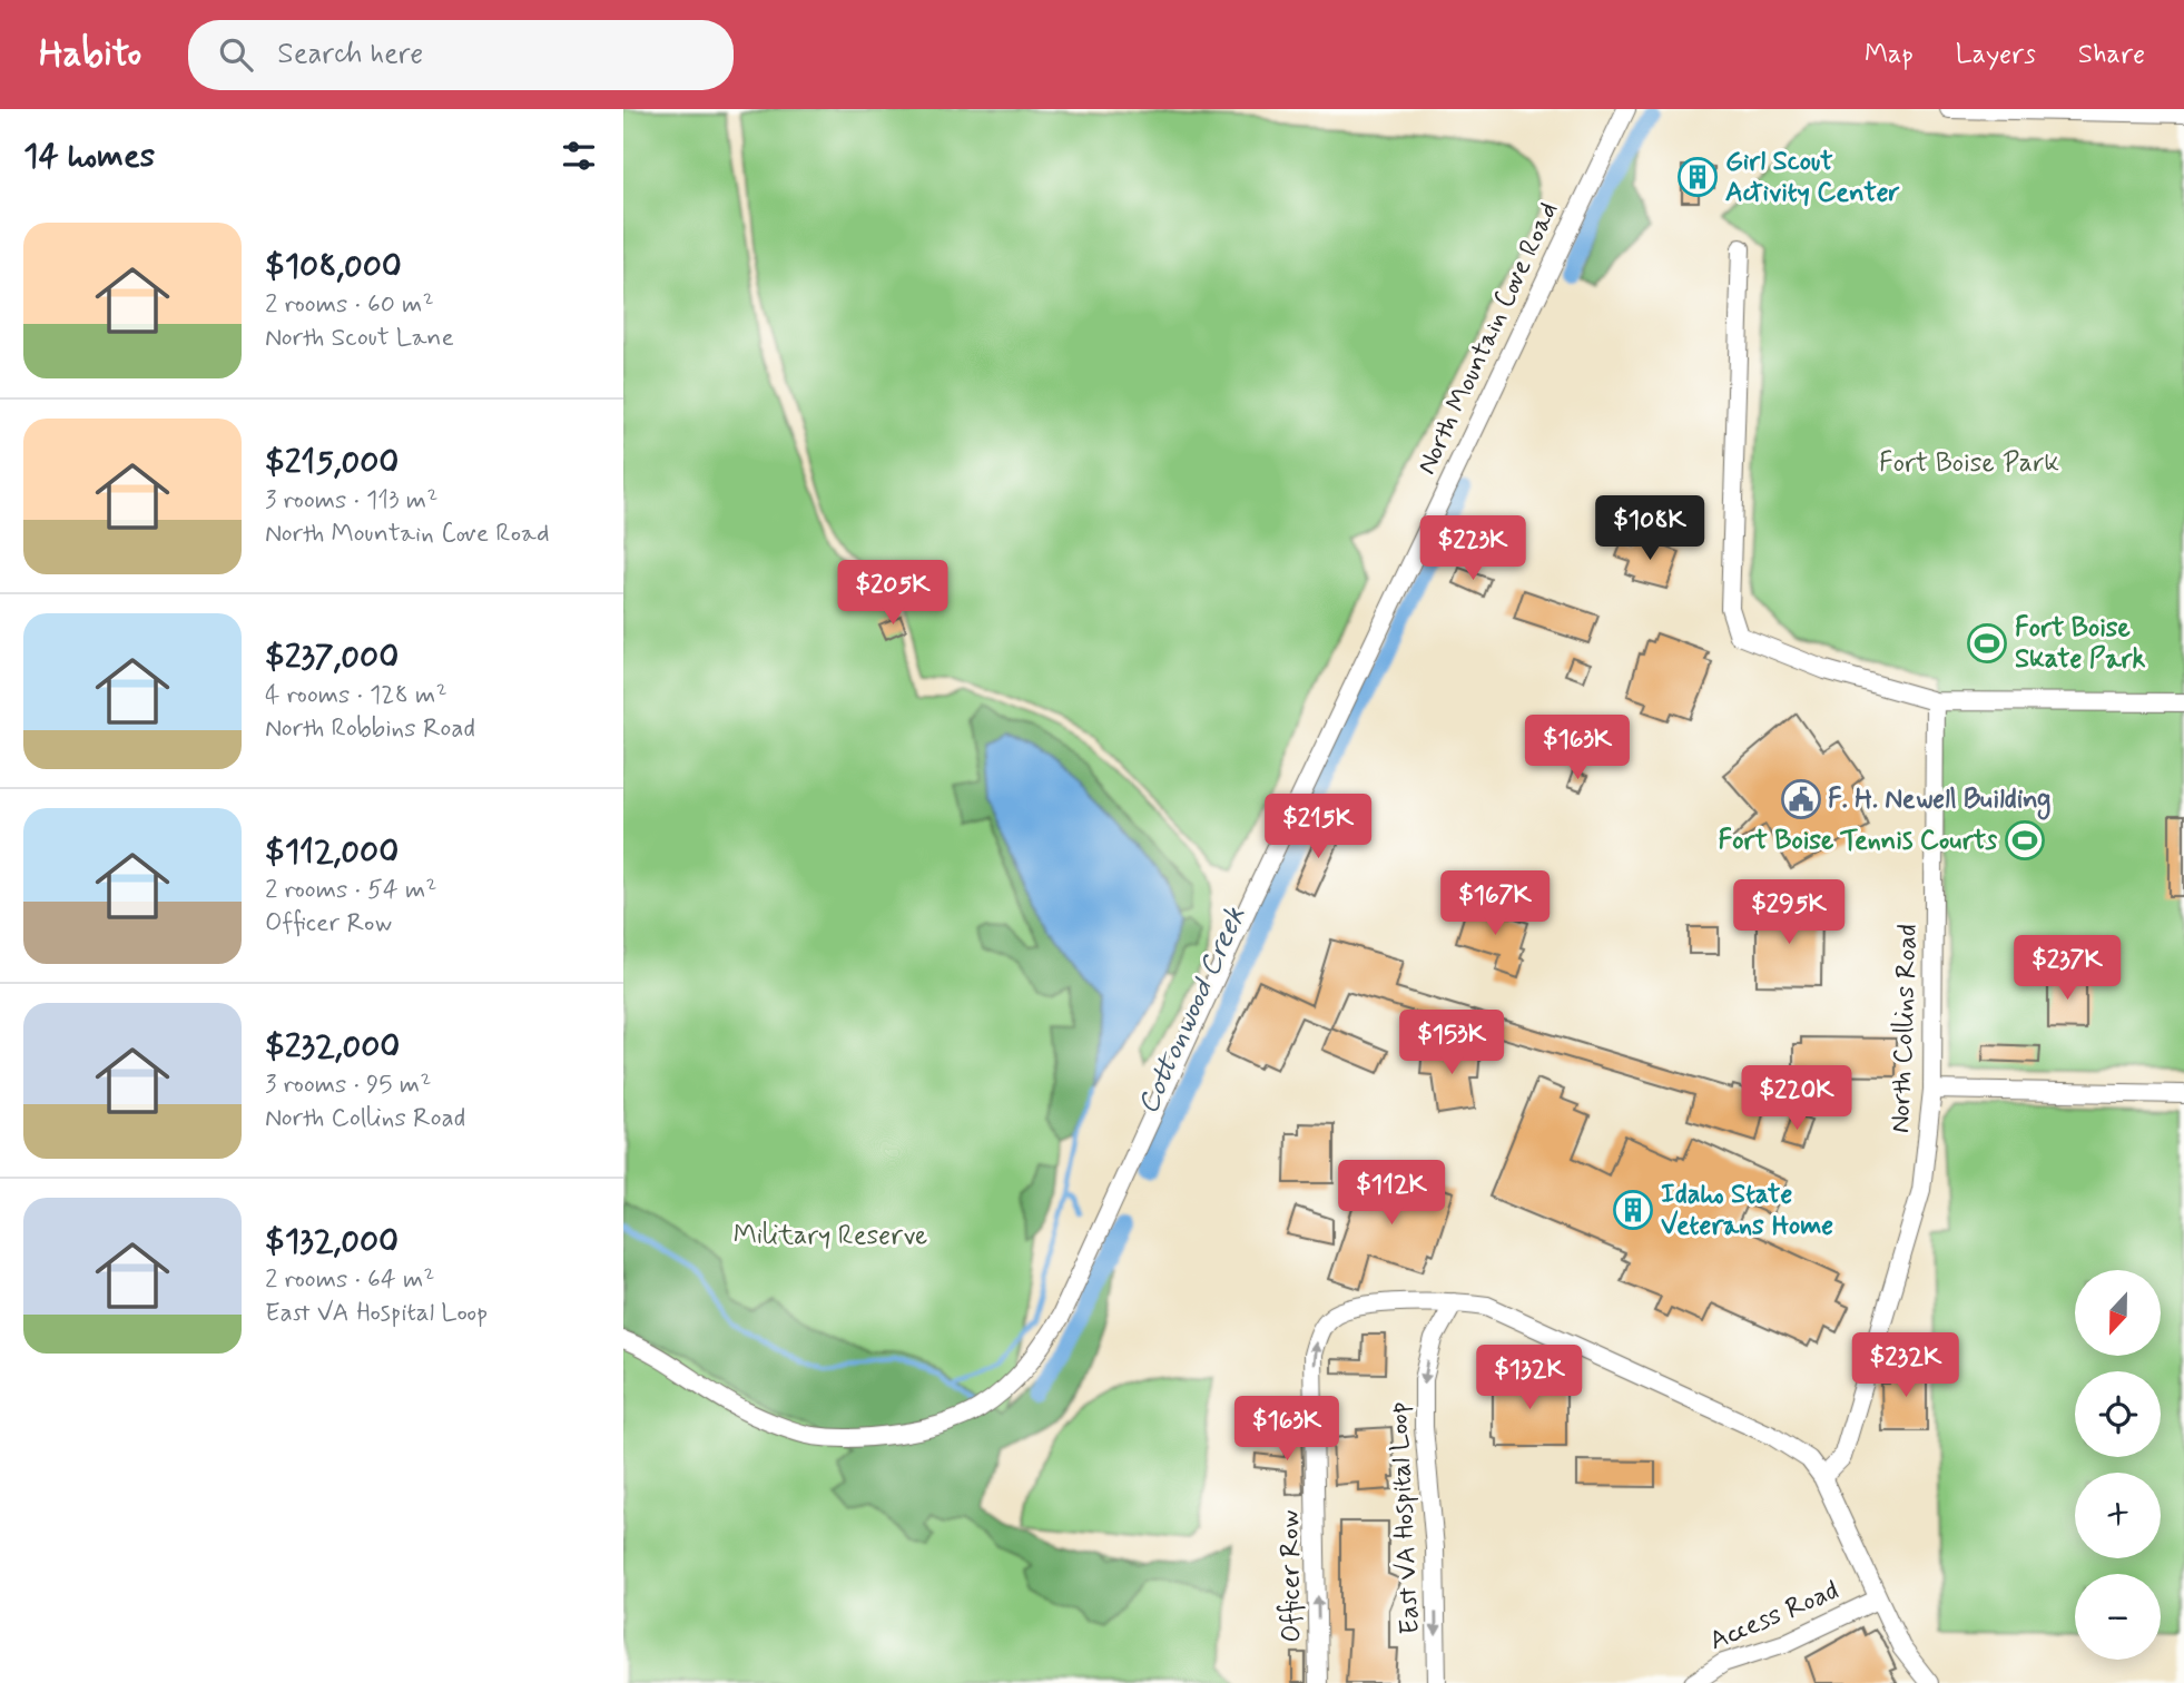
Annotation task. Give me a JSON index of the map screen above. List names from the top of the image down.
{
  "streets": {
    "street": [
      "North Mountain Cove Road",
      "North Collins Road",
      "East VA Hospital Loop",
      "Officer Row",
      "Access Road"
    ]
  },
  "crossings": [
    ["East VA Hospital Loop", "Officer Row"]
  ],
  "one_way": ["East VA Hospital Loop", "Officer Row"],
  "water": ["Cottonwood Creek"],
  "parks": ["Fort Boise Park", "Military Reserve"],
  "places": {
    "building": ["Girl Scout Activity Center", "Idaho State Veterans Home"],
    "sports": ["Fort Boise Skate Park", "Fort Boise Tennis Courts"],
    "public building": ["F. H. Newell Building"]
  },
  "north": "bottom",
  "page": {
    "header": "Habito",
    "search": "Search here",
    "nav": ["Map", "Layers", "Share"],
    "heading": "14 homes",
    "list": [
      {
        "name": "$108,000",
        "note": "2 rooms · 60 m² · North Scout Lane"
      },
      {
        "name": "$215,000",
        "note": "3 rooms · 113 m² · North Mountain Cove Road"
      },
      {
        "name": "$237,000",
        "note": "4 rooms · 128 m² · North Robbins Road"
      },
      {
        "name": "$112,000",
        "note": "2 rooms · 54 m² · Officer Row"
      },
      {
        "name": "$232,000",
        "note": "3 rooms · 95 m² · North Collins Road"
      },
      {
        "name": "$132,000",
        "note": "2 rooms · 64 m² · East VA Hospital Loop"
      }
    ],
    "price": [
      "$108K",
      "$223K",
      "$205K",
      "$163K",
      "$215K",
      "$167K",
      "$295K",
      "$237K",
      "$153K",
      "$220K",
      "$112K",
      "$232K",
      "$132K",
      "$163K"
    ],
    "map_buttons": ["+", "−"]
  }
}
